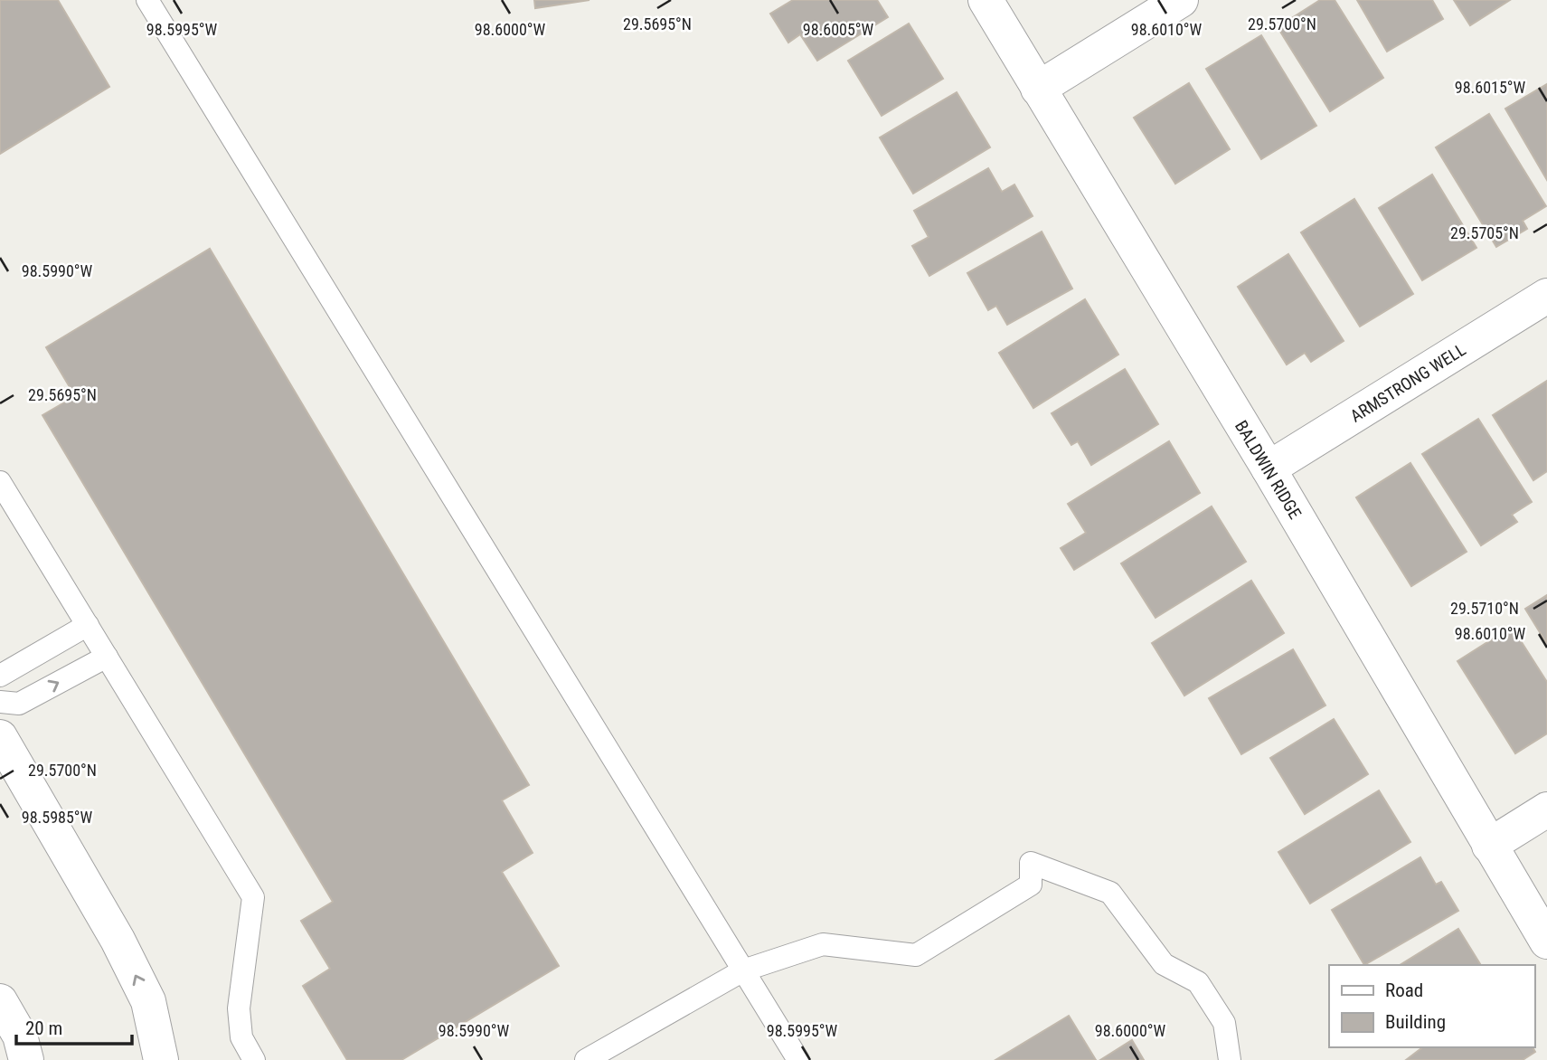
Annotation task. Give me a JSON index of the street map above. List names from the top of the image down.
{
  "streets": {
    "street": ["ARMSTRONG WELL", "BALDWIN RIDGE"]
  },
  "crossings": [
    ["ARMSTRONG WELL", "BALDWIN RIDGE"]
  ],
  "legend": ["Road", "Building"],
  "scale_bar": "20 m",
  "coordinates": [
    "29.5695°N",
    "29.5700°N",
    "98.5995°W",
    "98.6000°W",
    "98.6005°W",
    "98.6010°W",
    "98.6015°W",
    "29.5705°N",
    "98.5990°W",
    "29.5710°N",
    "98.5985°W"
  ]
}
